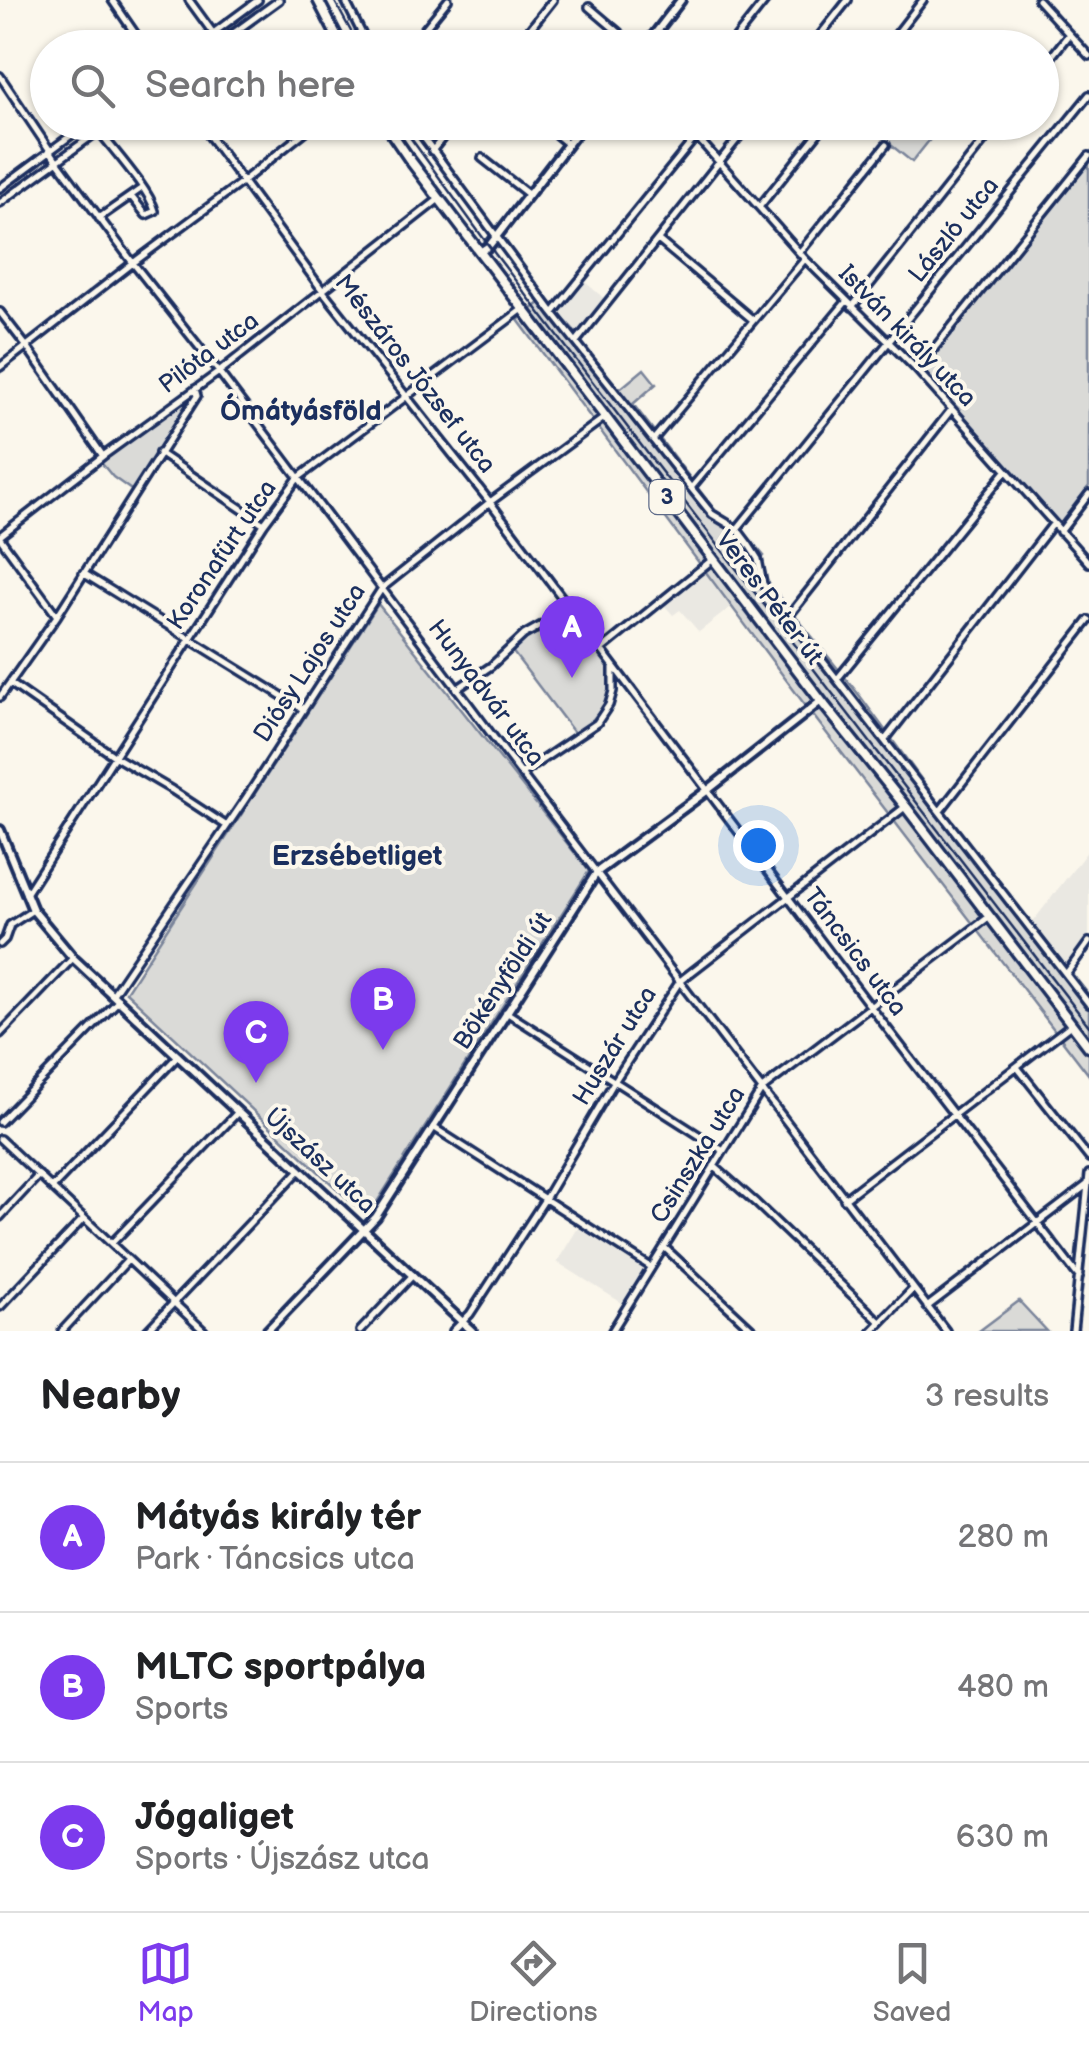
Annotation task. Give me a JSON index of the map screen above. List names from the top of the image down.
{
  "streets": {
    "main road": ["3", "Veres Péter út"],
    "street": [
      "László utca",
      "István király utca",
      "Pilóta utca",
      "Mészáros József utca",
      "Koronafürt utca",
      "Diósy Lajos utca",
      "Hunyadvár utca",
      "Táncsics utca",
      "Bökényföldi út",
      "Huszár utca",
      "Csinszka utca",
      "Újszász utca"
    ]
  },
  "crossings": [
    ["László utca", "István király utca"],
    ["László utca", "Veres Péter út"],
    ["Pilóta utca", "Mészáros József utca"],
    ["Pilóta utca", "Veres Péter út"],
    ["Pilóta utca", "Hunyadvár utca"],
    ["Mészáros József utca", "Koronafürt utca"],
    ["Mészáros József utca", "Diósy Lajos utca"],
    ["Mészáros József utca", "Táncsics utca"],
    ["Koronafürt utca", "Veres Péter út"],
    ["Koronafürt utca", "Hunyadvár utca"],
    ["Koronafürt utca", "Újszász utca"],
    ["Veres Péter út", "Diósy Lajos utca"],
    ["Veres Péter út", "Bökényföldi út"],
    ["Veres Péter út", "Huszár utca"],
    ["Veres Péter út", "Csinszka utca"],
    ["Diósy Lajos utca", "Hunyadvár utca"],
    ["Diósy Lajos utca", "Újszász utca"],
    ["Hunyadvár utca", "Bökényföldi út"],
    ["Hunyadvár utca", "Huszár utca"],
    ["Hunyadvár utca", "Csinszka utca"],
    ["Táncsics utca", "Bökényföldi út"],
    ["Táncsics utca", "Huszár utca"],
    ["Táncsics utca", "Csinszka utca"],
    ["Bökényföldi út", "Újszász utca"],
    ["Huszár utca", "Újszász utca"]
  ],
  "districts": ["Ómátyásföld", "Erzsébetliget"],
  "page": {
    "search": "Search here",
    "pins": ["A", "B", "C"],
    "heading": ["Nearby", "3 results"],
    "list": [
      {
        "mark": "A",
        "name": "Mátyás király tér",
        "note": "Park · Táncsics utca",
        "value": "280 m"
      },
      {
        "mark": "B",
        "name": "MLTC sportpálya",
        "note": "Sports",
        "value": "480 m"
      },
      {
        "mark": "C",
        "name": "Jógaliget",
        "note": "Sports · Újszász utca",
        "value": "630 m"
      }
    ],
    "nav": ["Map", "Directions", "Saved"]
  }
}
